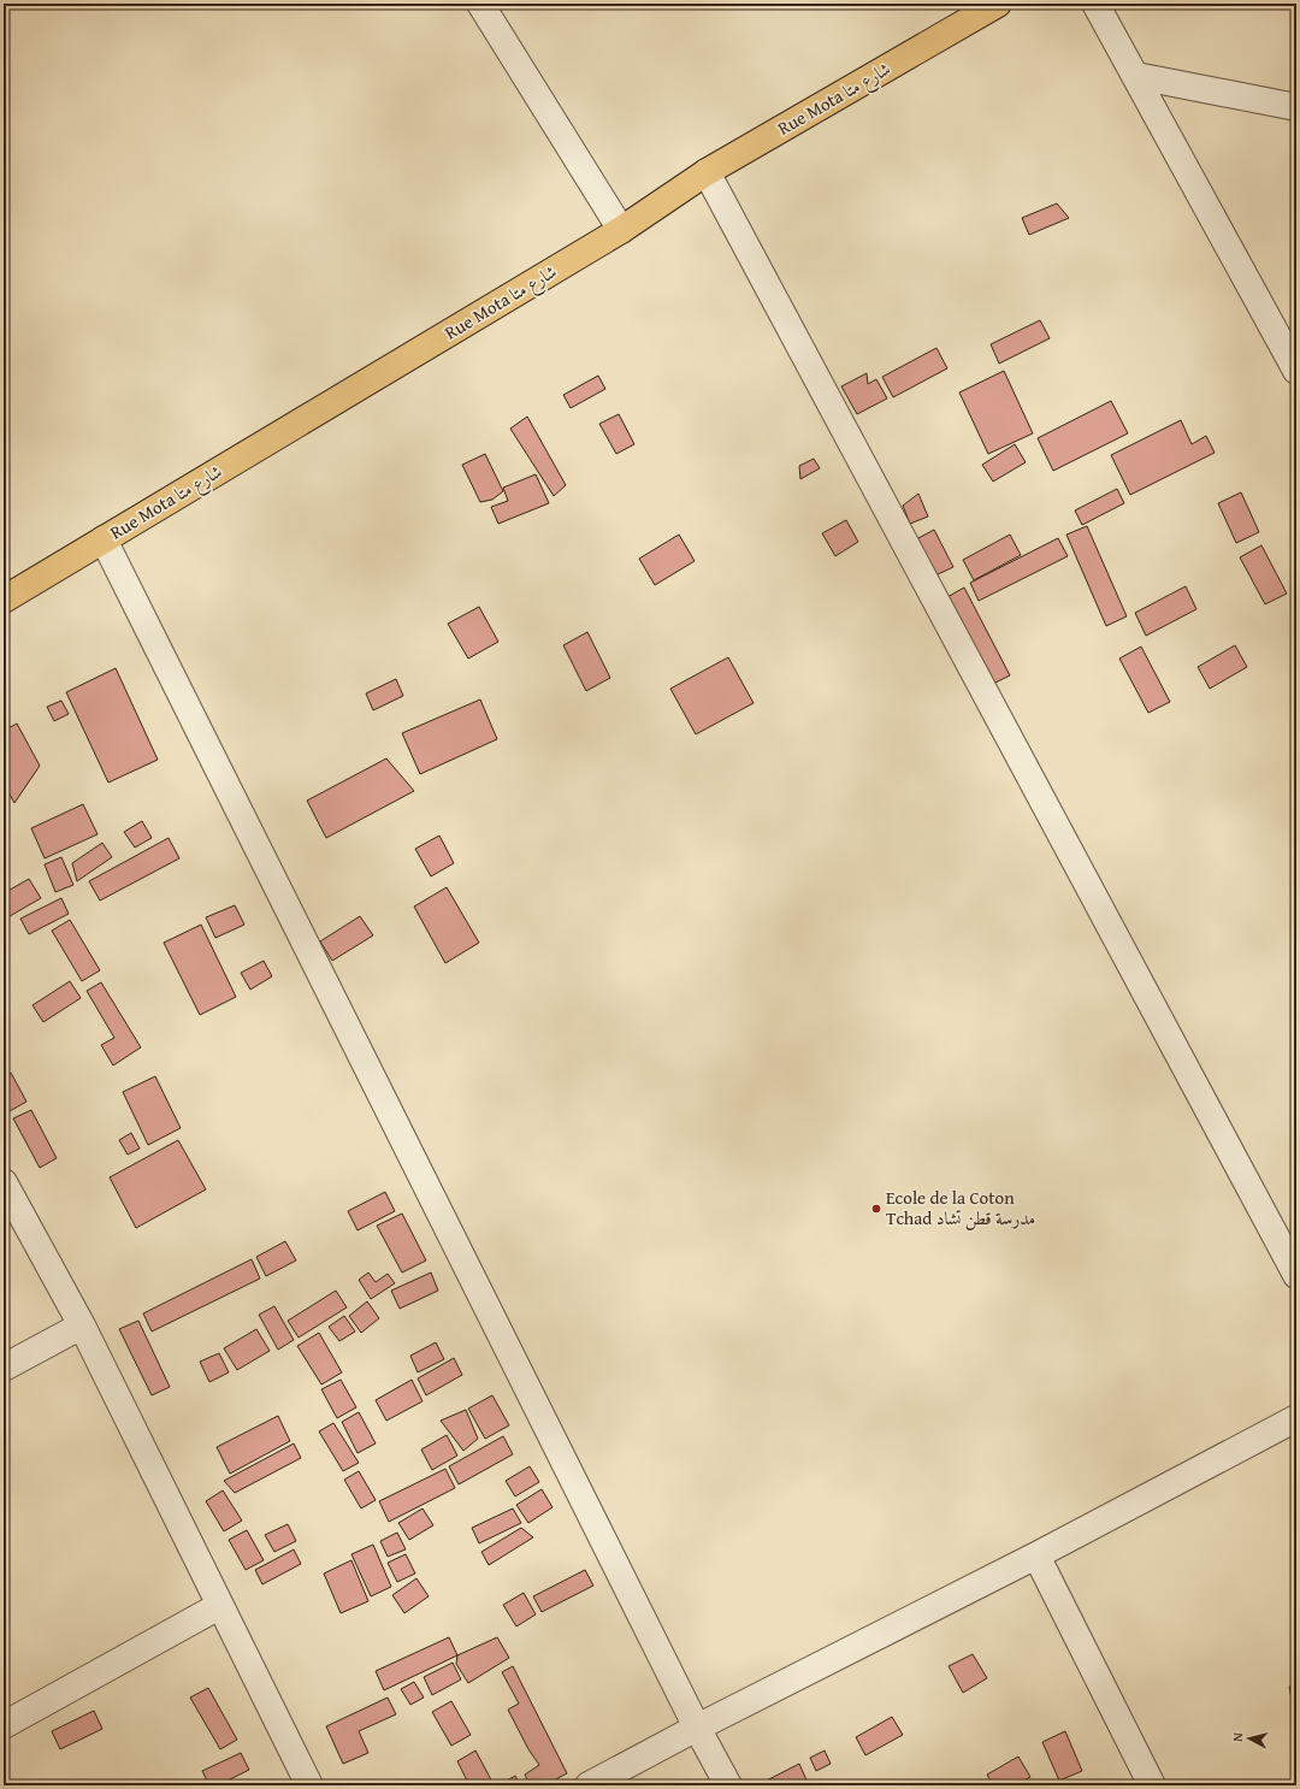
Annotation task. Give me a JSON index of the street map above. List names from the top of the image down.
{
  "streets": {
    "highway": ["Rue Mota شارع متا"]
  },
  "places": ["Ecole de la Coton Tchad مدرسة قطن تشاد"],
  "north": "left"
}
